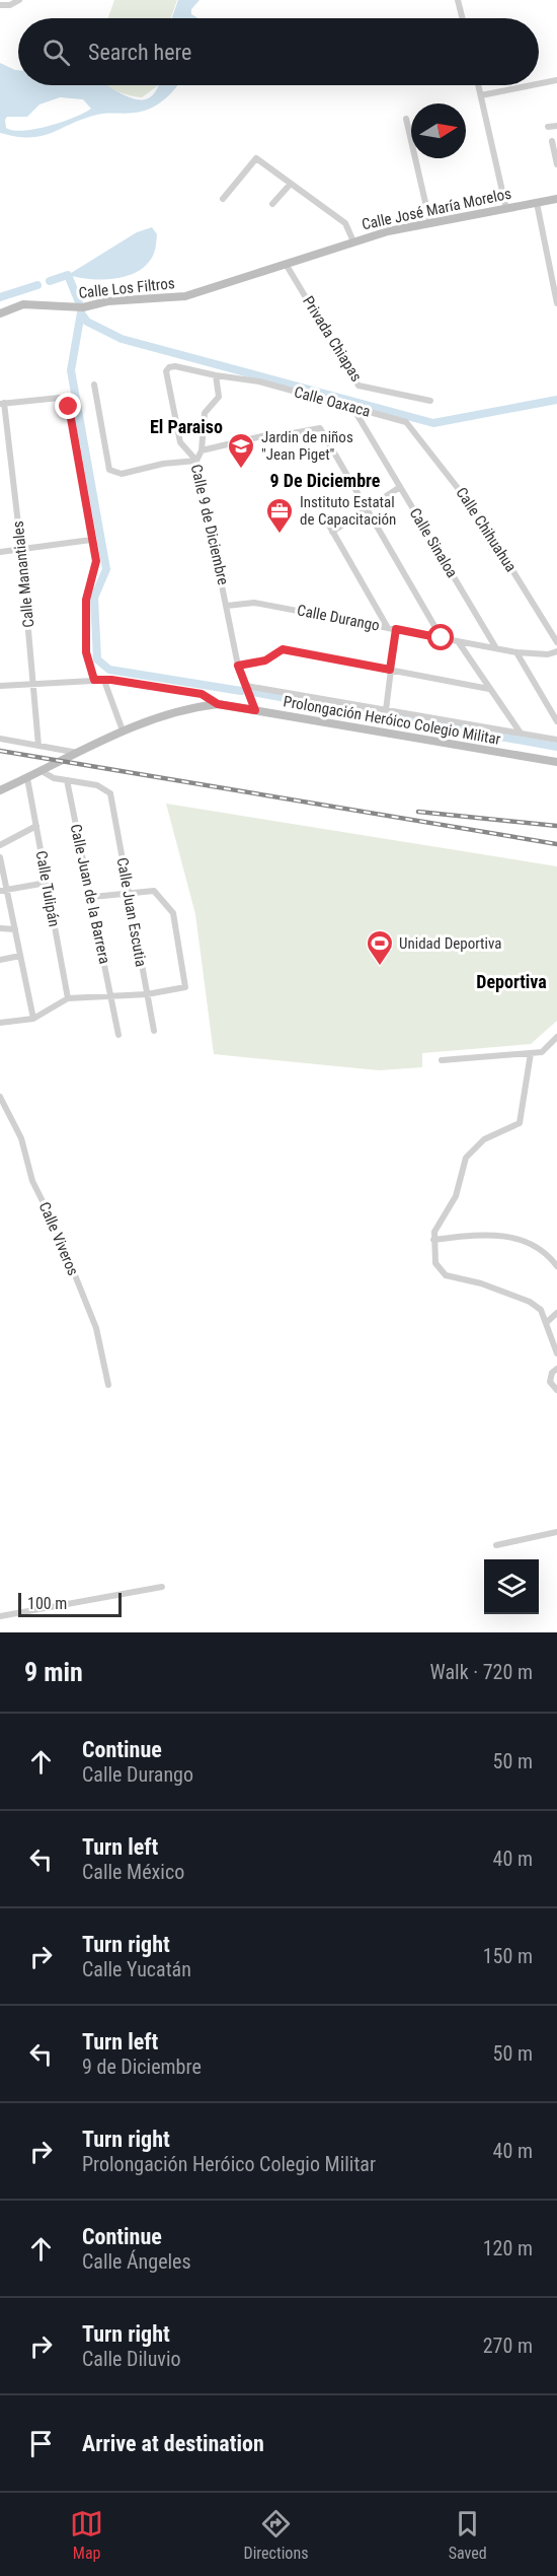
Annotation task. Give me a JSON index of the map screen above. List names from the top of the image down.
{
  "streets": {
    "street": [
      "Calle José María Morelos",
      "Calle Los Filtros",
      "Privada Chiapas",
      "Calle Oaxaca",
      "Calle 9 de Diciembre",
      "Calle Chihuahua",
      "Calle Sinaloa",
      "Calle Manantiales",
      "Calle Durango",
      "Prolongación Heróico Colegio Militar",
      "Calle Tulipán",
      "Calle Juan de la Barrera",
      "Calle Juan Escutia",
      "Calle Viveros"
    ]
  },
  "crossings": [
    ["Calle José María Morelos", "Calle Los Filtros"],
    ["Calle José María Morelos", "Privada Chiapas"],
    ["Calle Oaxaca", "Calle 9 de Diciembre"],
    ["Calle Oaxaca", "Calle Chihuahua"],
    ["Calle Oaxaca", "Calle Sinaloa"],
    ["Calle 9 de Diciembre", "Calle Durango"],
    ["Calle Sinaloa", "Calle Durango"],
    ["Prolongación Heróico Colegio Militar", "Calle Tulipán"],
    ["Calle Juan de la Barrera", "Calle Juan Escutia"]
  ],
  "districts": ["El Paraiso", "9 De Diciembre", "Deportiva"],
  "places": {
    "school or university": ["Jardin de niños \"Jean Piget\""],
    "office": ["Instituto Estatal de Capacitación"],
    "sports": ["Unidad Deportiva"]
  },
  "scale_bar": "100 m",
  "north": "right",
  "page": {
    "search": "Search here",
    "scale": "100 m",
    "heading": ["9 min", "Walk · 720 m"],
    "list": [
      ["Continue", "Calle Durango", "50 m"],
      ["Turn left", "Calle México", "40 m"],
      ["Turn right", "Calle Yucatán", "150 m"],
      ["Turn left", "9 de Diciembre", "50 m"],
      ["Turn right", "Prolongación Heróico Colegio Militar", "40 m"],
      ["Continue", "Calle Ángeles", "120 m"],
      ["Turn right", "Calle Diluvio", "270 m"],
      "Arrive at destination"
    ],
    "nav": ["Map", "Directions", "Saved"]
  }
}
